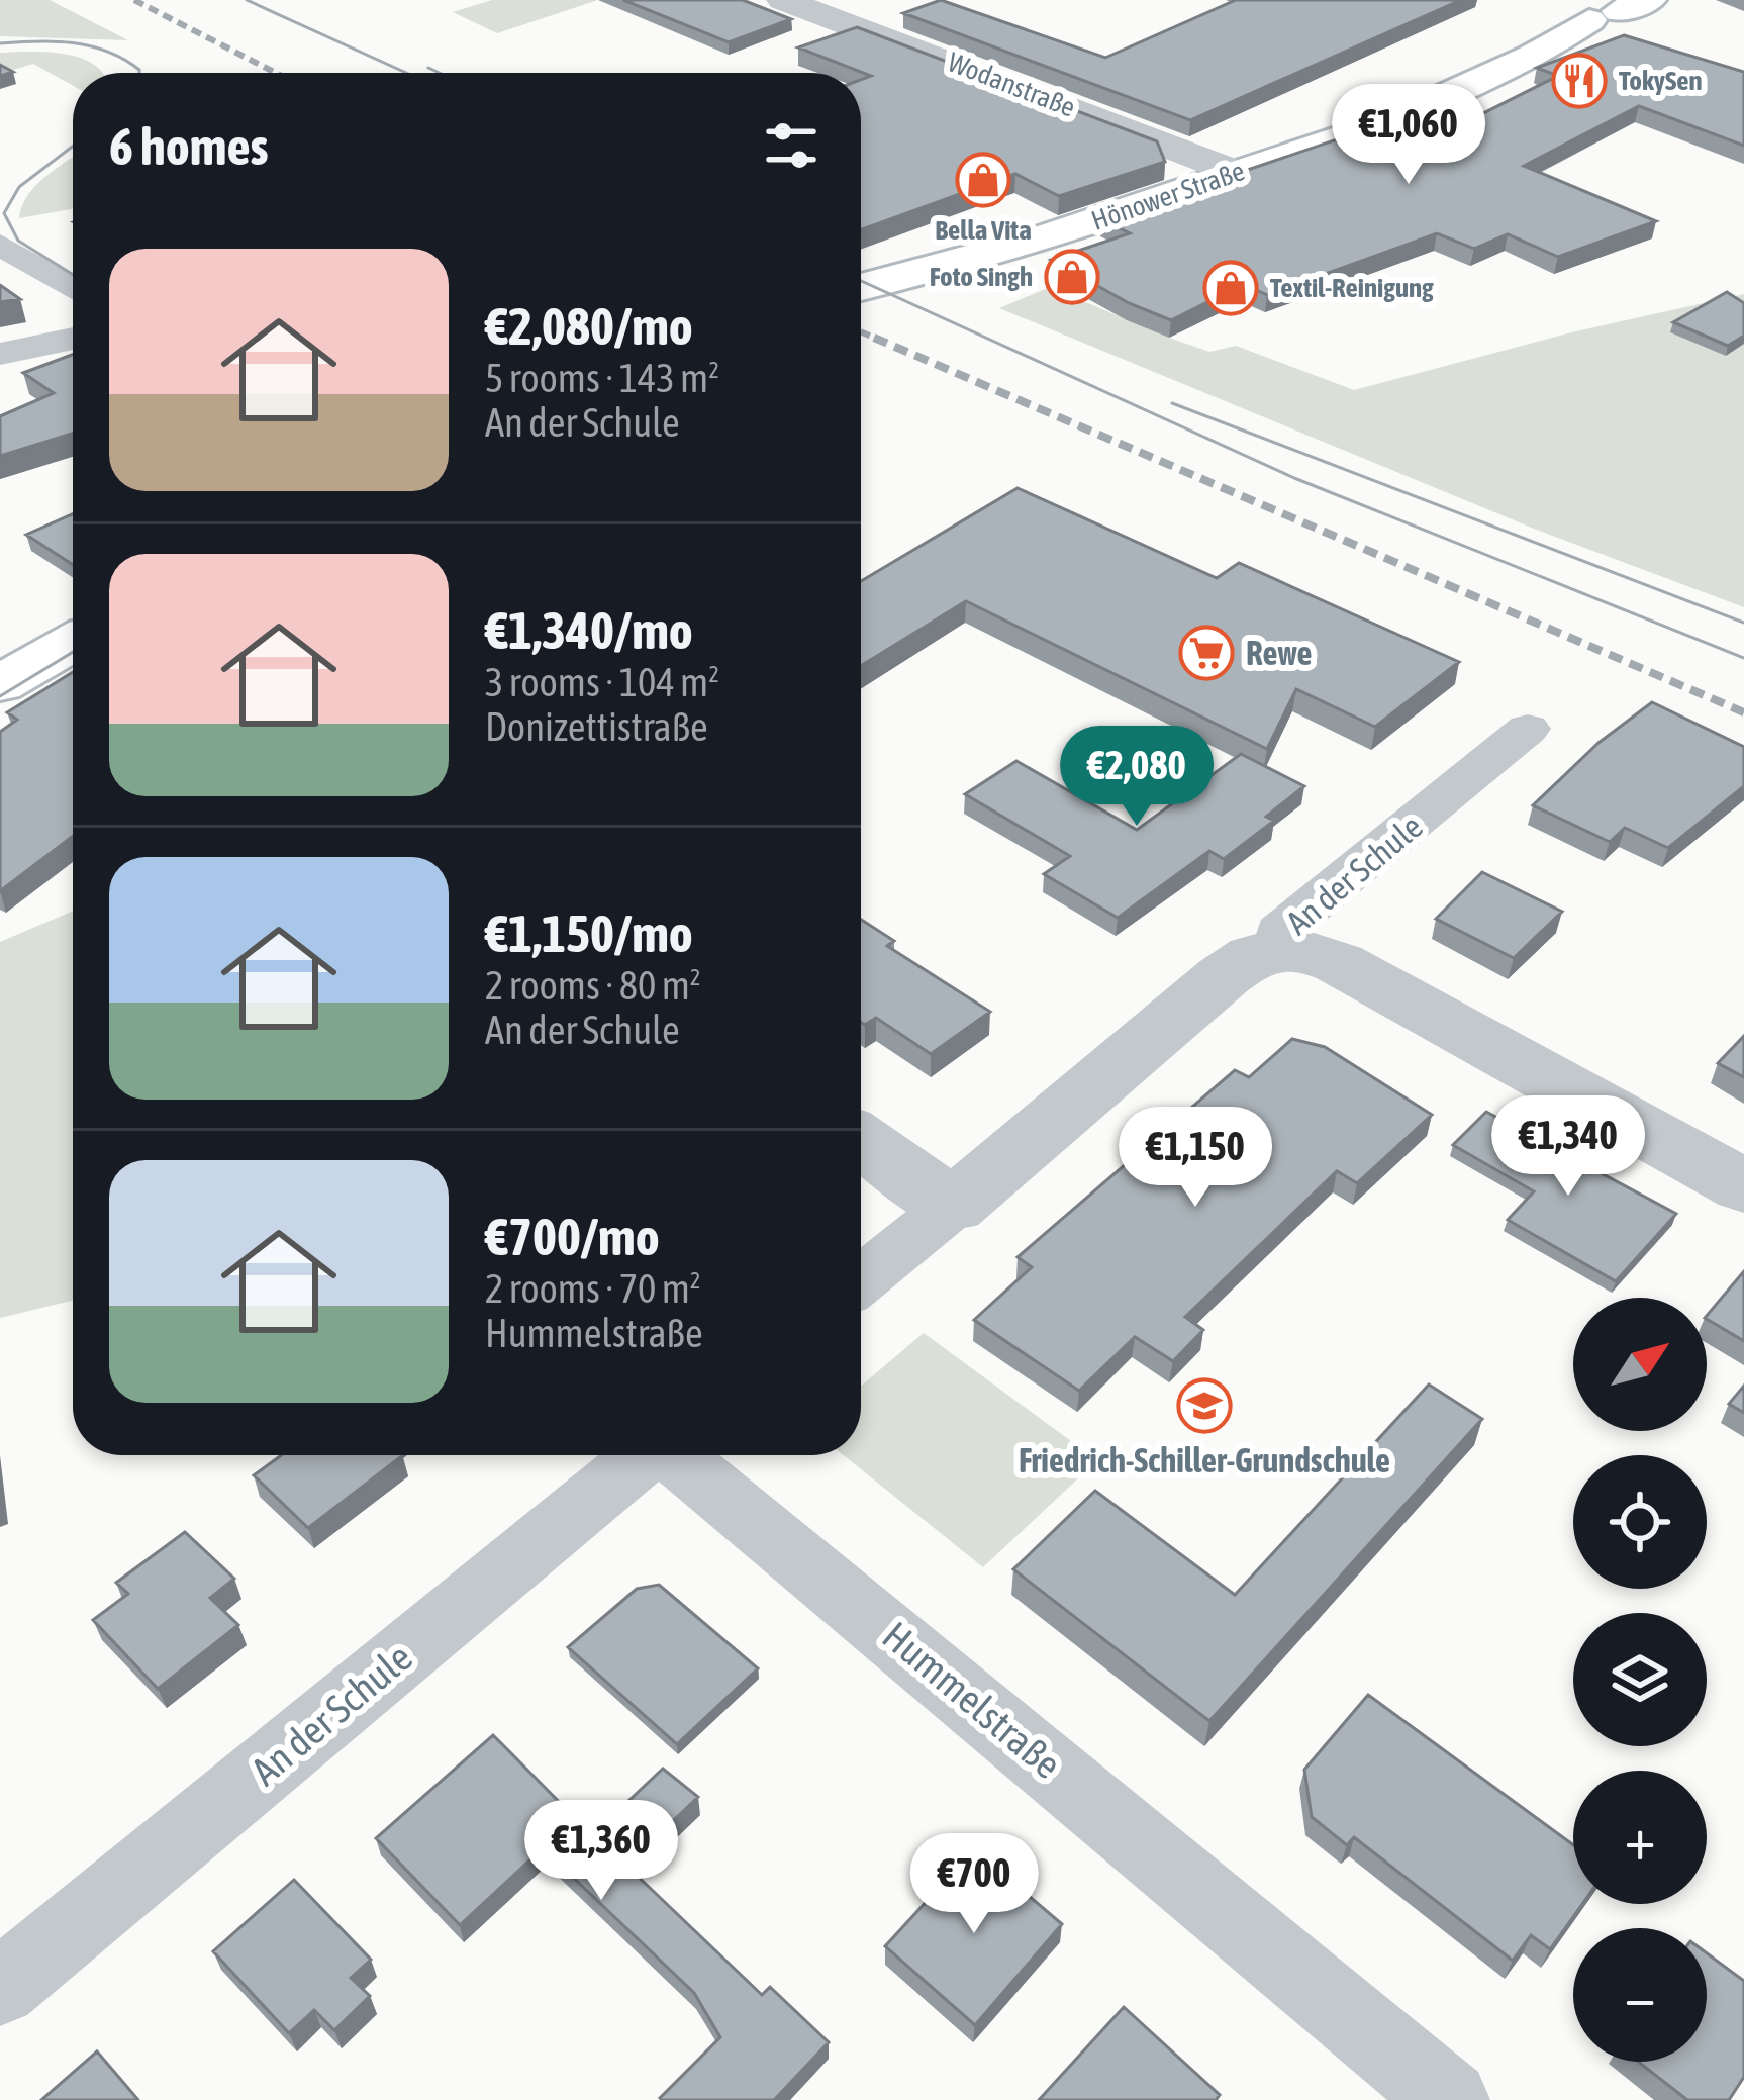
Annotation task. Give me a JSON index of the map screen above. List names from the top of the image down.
{
  "streets": {
    "main road": ["Hönower Straße"],
    "street": ["Wodanstraße", "An der Schule", "Hummelstraße"]
  },
  "crossings": [
    ["Wodanstraße", "Hönower Straße"]
  ],
  "places": {
    "restaurant": ["TokySen"],
    "shop": ["Bella Vita", "Foto Singh", "Textil-Reinigung"],
    "supermarket": ["Rewe"],
    "school or university": ["Friedrich-Schiller-Grundschule"]
  },
  "north": "top right",
  "page": {
    "heading": "6 homes",
    "price": [
      "€1,060",
      "€2,080",
      "€1,340",
      "€1,150",
      "€1,360",
      "€700"
    ],
    "list": [
      {
        "name": "€2,080/mo",
        "note": "5 rooms · 143 m² · An der Schule"
      },
      {
        "name": "€1,340/mo",
        "note": "3 rooms · 104 m² · Donizettistraße"
      },
      {
        "name": "€1,150/mo",
        "note": "2 rooms · 80 m² · An der Schule"
      },
      {
        "name": "€700/mo",
        "note": "2 rooms · 70 m² · Hummelstraße"
      }
    ],
    "map_buttons": ["+", "−"]
  }
}
